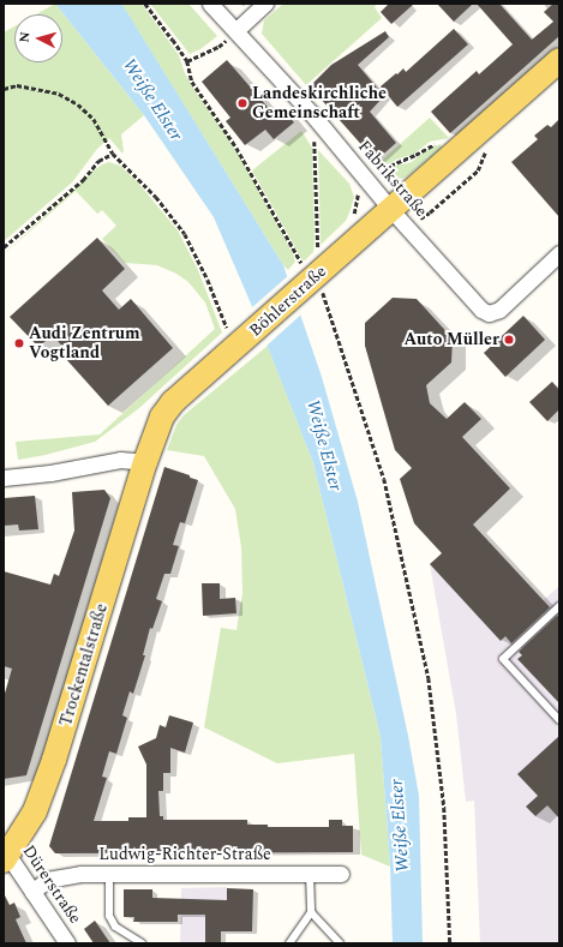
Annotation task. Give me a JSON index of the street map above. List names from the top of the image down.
{
  "streets": {
    "main road": ["Böhlerstraße", "Trockentalstraße"],
    "street": ["Fabrikstraße", "Ludwig-Richter-Straße", "Dürerstraße"]
  },
  "crossings": [
    ["Fabrikstraße", "Böhlerstraße"],
    ["Böhlerstraße", "Trockentalstraße"],
    ["Trockentalstraße", "Dürerstraße"],
    ["Ludwig-Richter-Straße", "Dürerstraße"]
  ],
  "water": ["Weiße Elster"],
  "places": ["Landeskirchliche Gemeinschaft", "Auto Müller", "Audi Zentrum Vogtland"],
  "north": "left"
}
